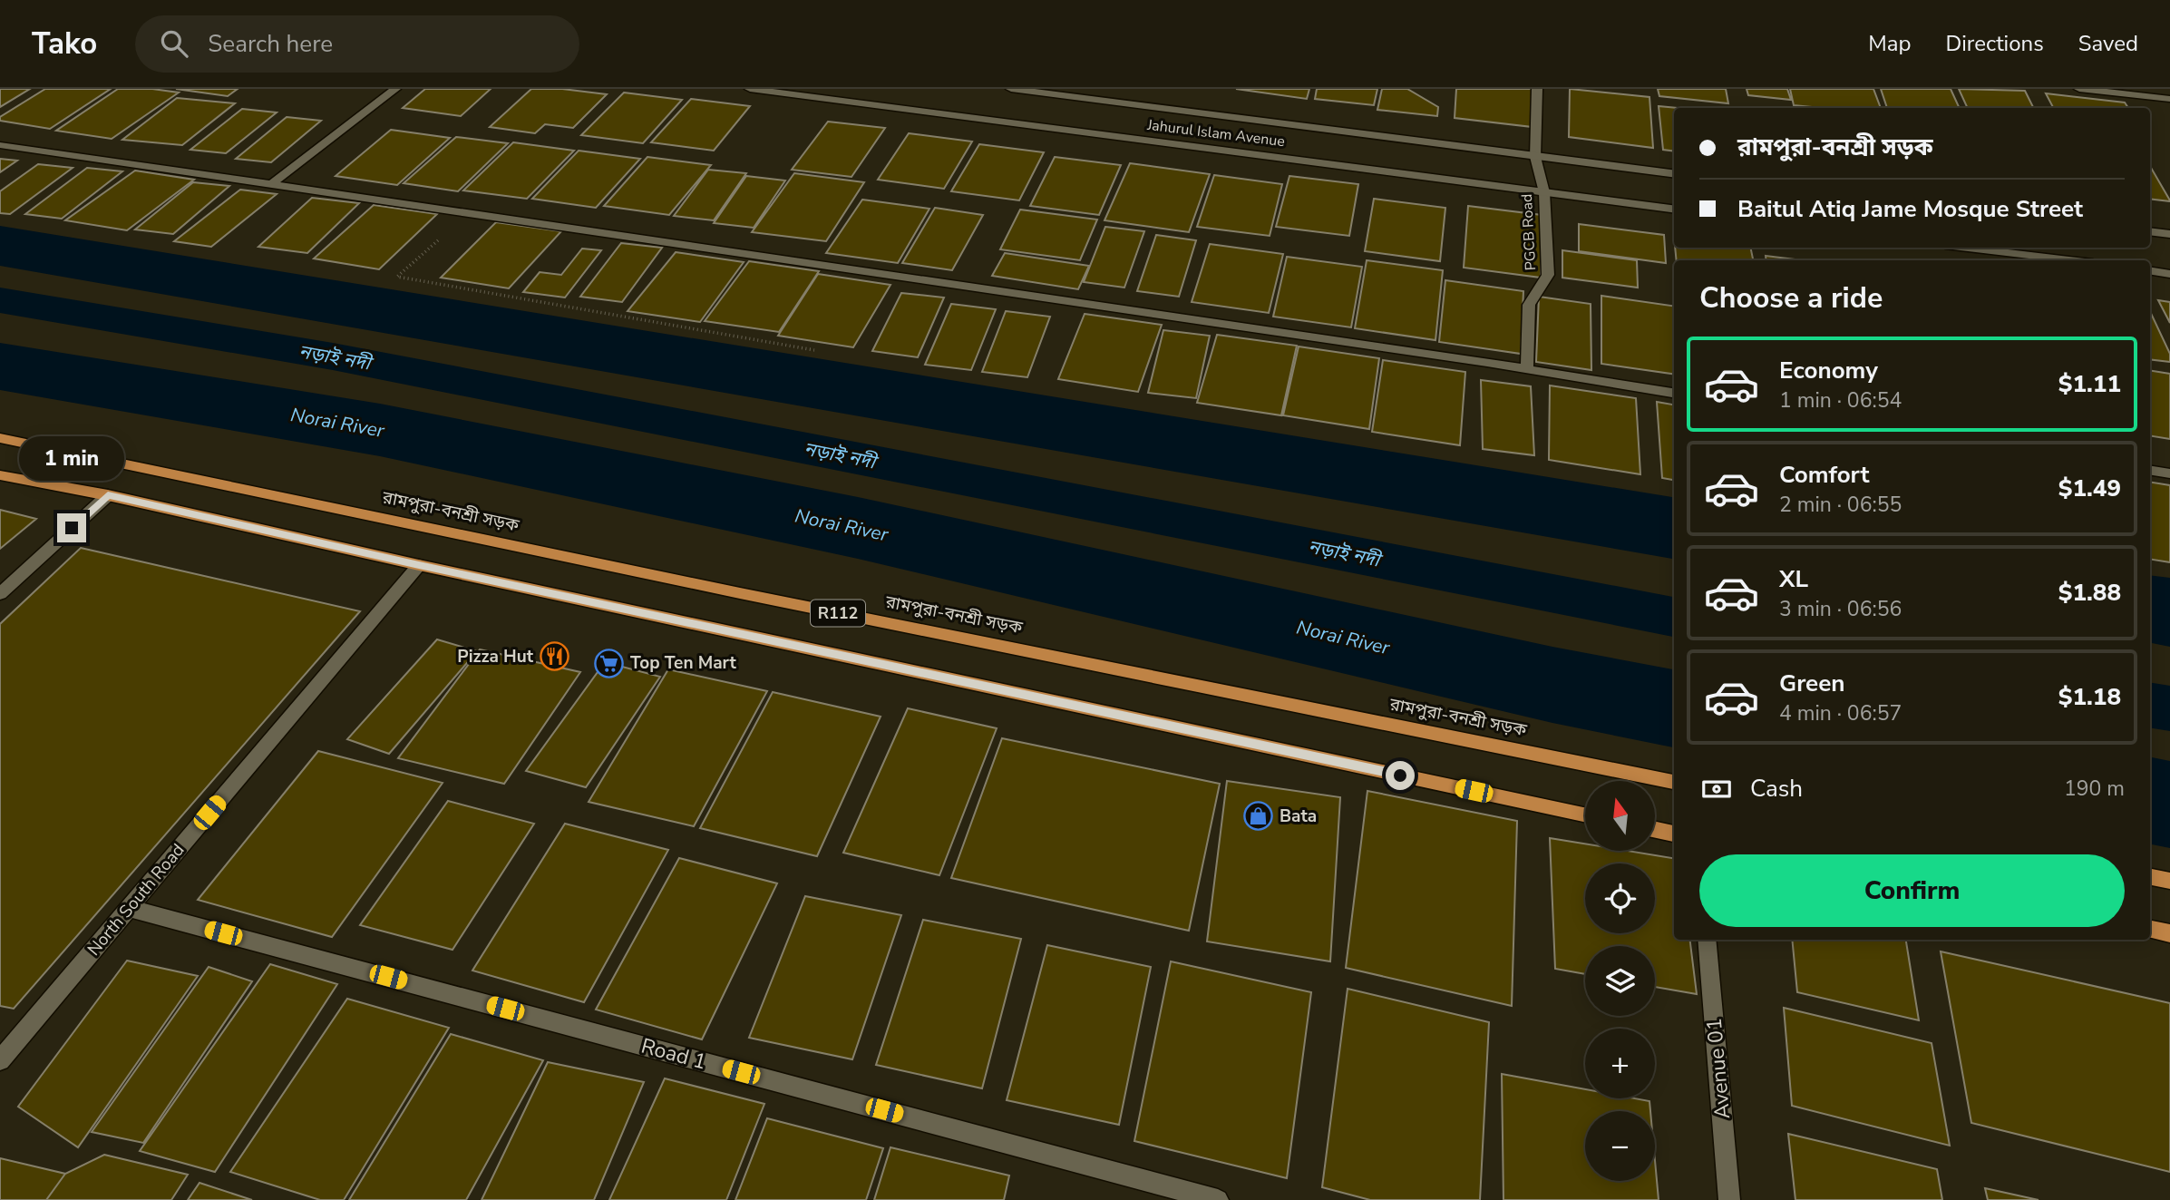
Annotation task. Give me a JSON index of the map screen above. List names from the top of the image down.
{
  "streets": {
    "main road": ["রামপুরা-বনশ্রী সড়ক", "R112"],
    "street": [
      "Jahurul Islam Avenue",
      "PGCB Road",
      "North South Road",
      "Road 1",
      "Avenue 01"
    ]
  },
  "crossings": [
    ["Jahurul Islam Avenue", "PGCB Road"],
    ["R112", "North South Road"],
    ["North South Road", "Road 1"]
  ],
  "water": ["নড়াই নদী", "Norai River"],
  "places": {
    "restaurant": ["Pizza Hut"],
    "supermarket": ["Top Ten Mart"],
    "shop": ["Bata"]
  },
  "north": "top",
  "page": {
    "header": "Tako",
    "search": "Search here",
    "nav": ["Map", "Directions", "Saved"],
    "banner": ["রামপুরা-বনশ্রী সড়ক", "Baitul Atiq Jame Mosque Street"],
    "heading": "Choose a ride",
    "list": [
      {
        "name": "Economy",
        "note": "1 min · 06:54",
        "value": "$1.11"
      },
      {
        "name": "Comfort",
        "note": "2 min · 06:55",
        "value": "$1.49"
      },
      {
        "name": "XL",
        "note": "3 min · 06:56",
        "value": "$1.88"
      },
      {
        "name": "Green",
        "note": "4 min · 06:57",
        "value": "$1.18"
      }
    ],
    "bubble": "1 min",
    "pay": ["Cash", "190 m"],
    "map_buttons": ["+", "−"],
    "buttons": "Confirm"
  }
}
